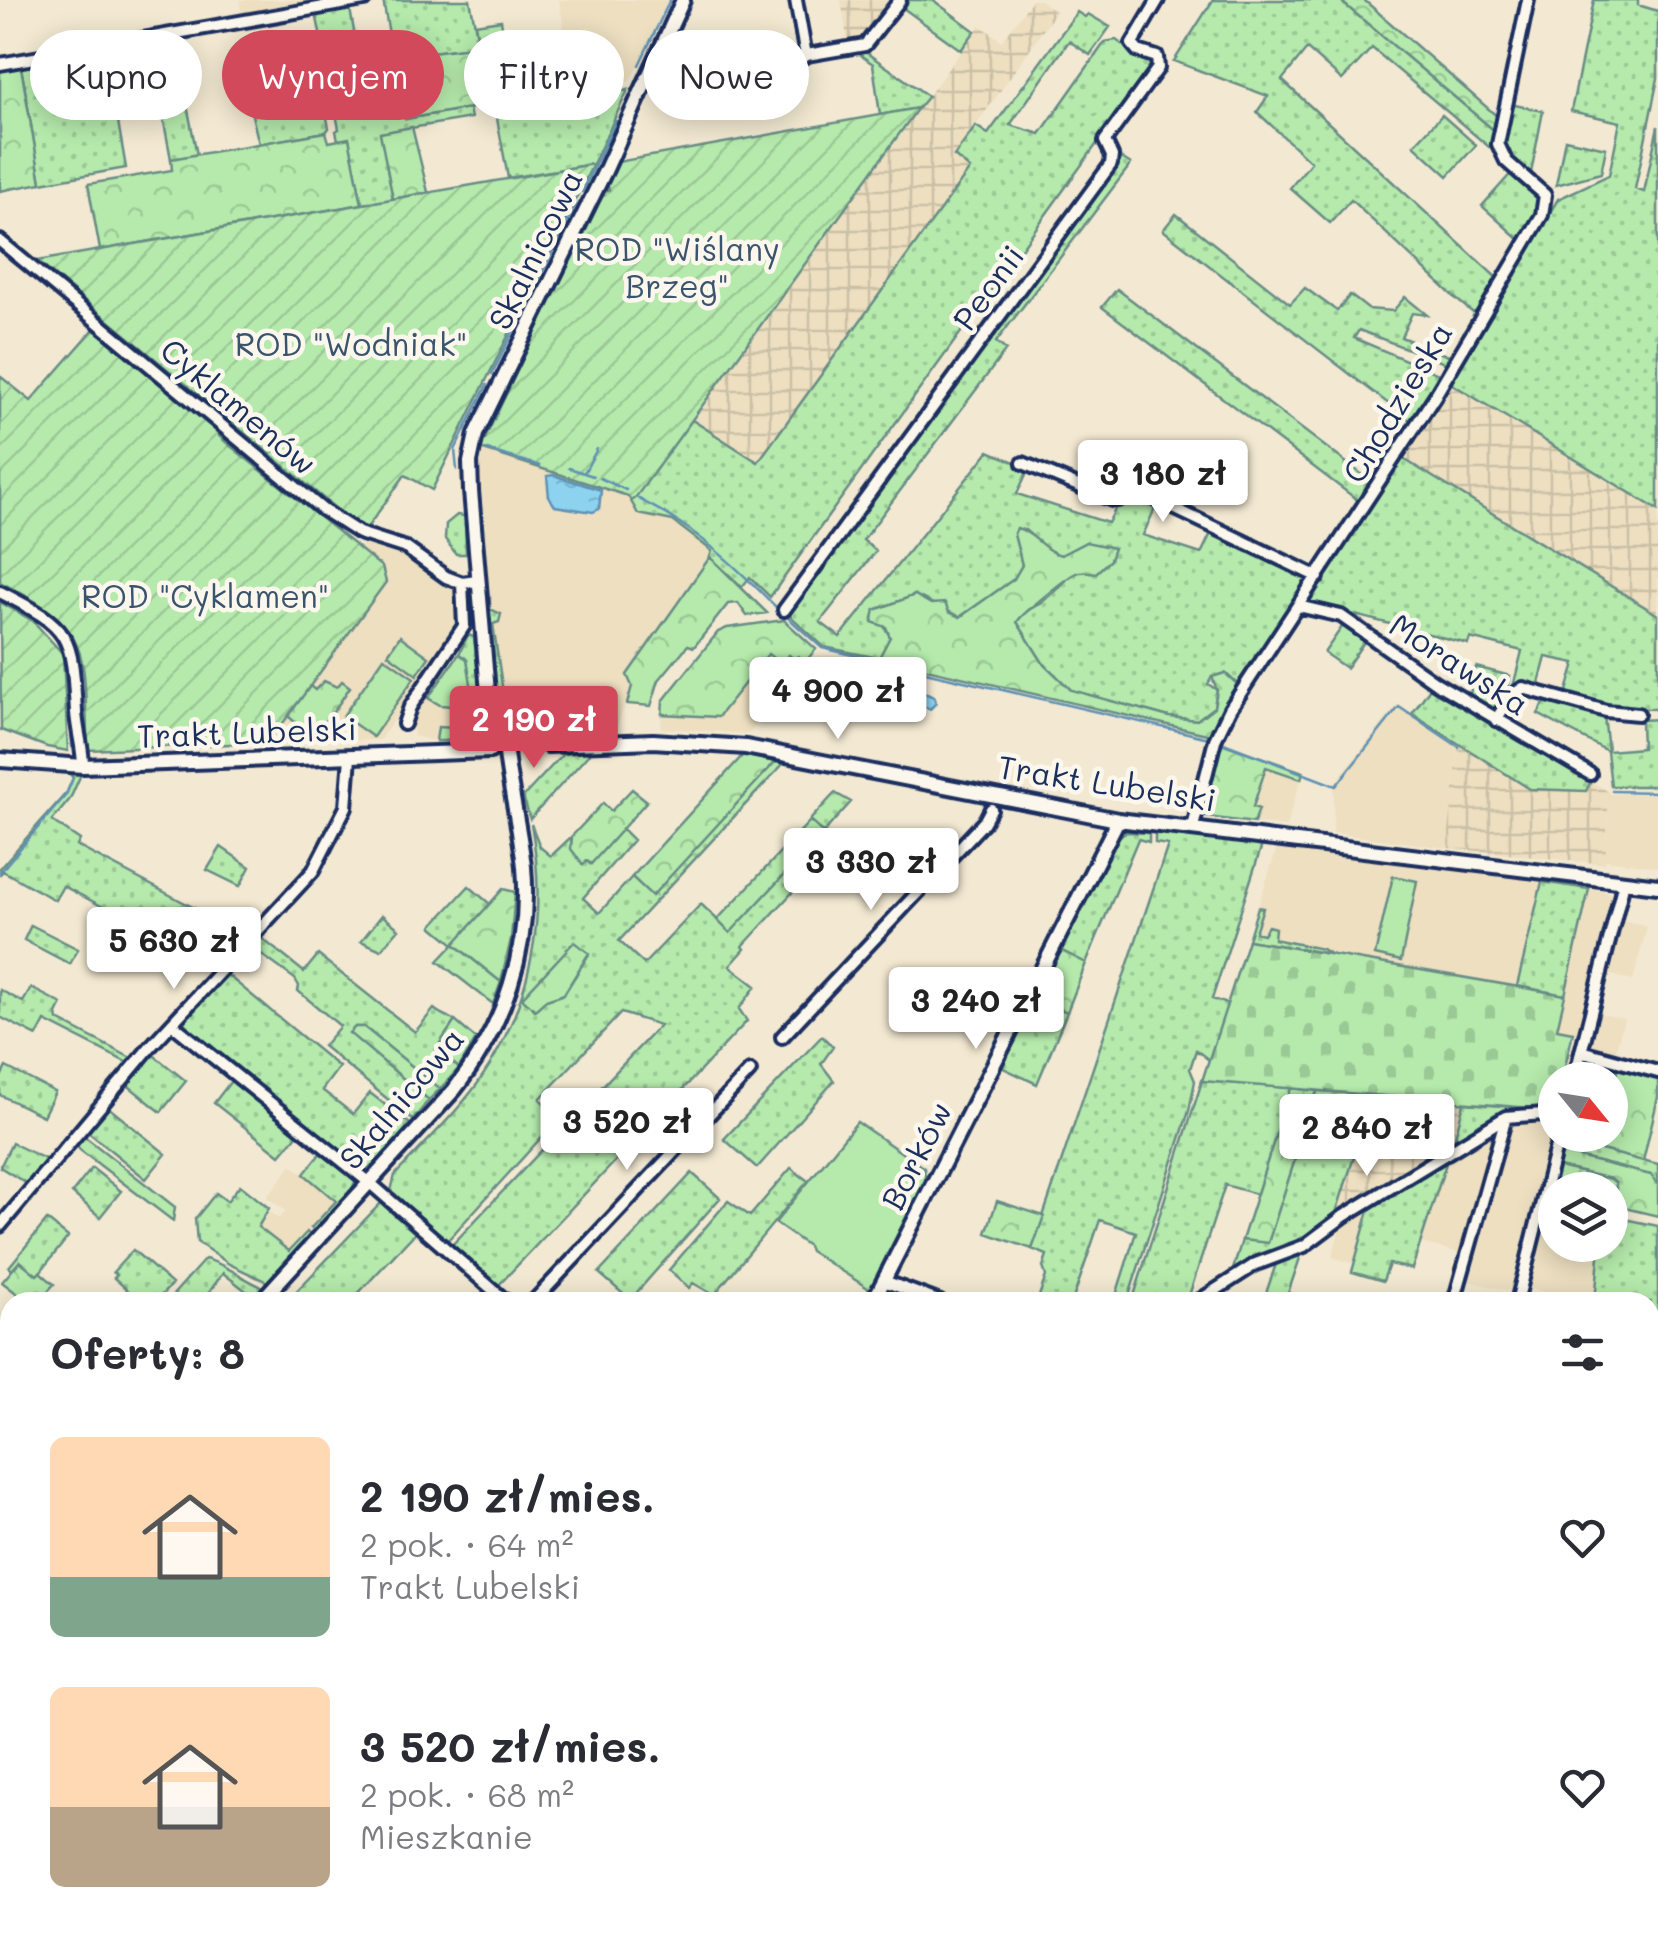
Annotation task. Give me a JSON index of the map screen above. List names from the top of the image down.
{
  "streets": {
    "street": [
      "Skalnicowa",
      "Peonii",
      "Chodzieska",
      "Cyklamenów",
      "Morawska",
      "Trakt Lubelski",
      "Borków"
    ]
  },
  "crossings": [
    ["Skalnicowa", "Trakt Lubelski"],
    ["Chodzieska", "Morawska"],
    ["Chodzieska", "Trakt Lubelski"],
    ["Trakt Lubelski", "Borków"]
  ],
  "parks": ["ROD \"Wiślany Brzeg\"", "ROD \"Wodniak\"", "ROD \"Cyklamen\""],
  "north": "bottom right",
  "page": {
    "chip": [
      "Kupno",
      "Wynajem",
      "Filtry",
      "Nowe"
    ],
    "price": [
      "3 180 zł",
      "4 900 zł",
      "2 190 zł",
      "3 330 zł",
      "5 630 zł",
      "3 240 zł",
      "3 520 zł",
      "2 840 zł"
    ],
    "heading": "Oferty: 8",
    "list": [
      {
        "name": "2 190 zł/mies.",
        "note": "2 pok. · 64 m² · Trakt Lubelski"
      },
      {
        "name": "3 520 zł/mies.",
        "note": "2 pok. · 68 m² · Mieszkanie"
      }
    ]
  }
}
